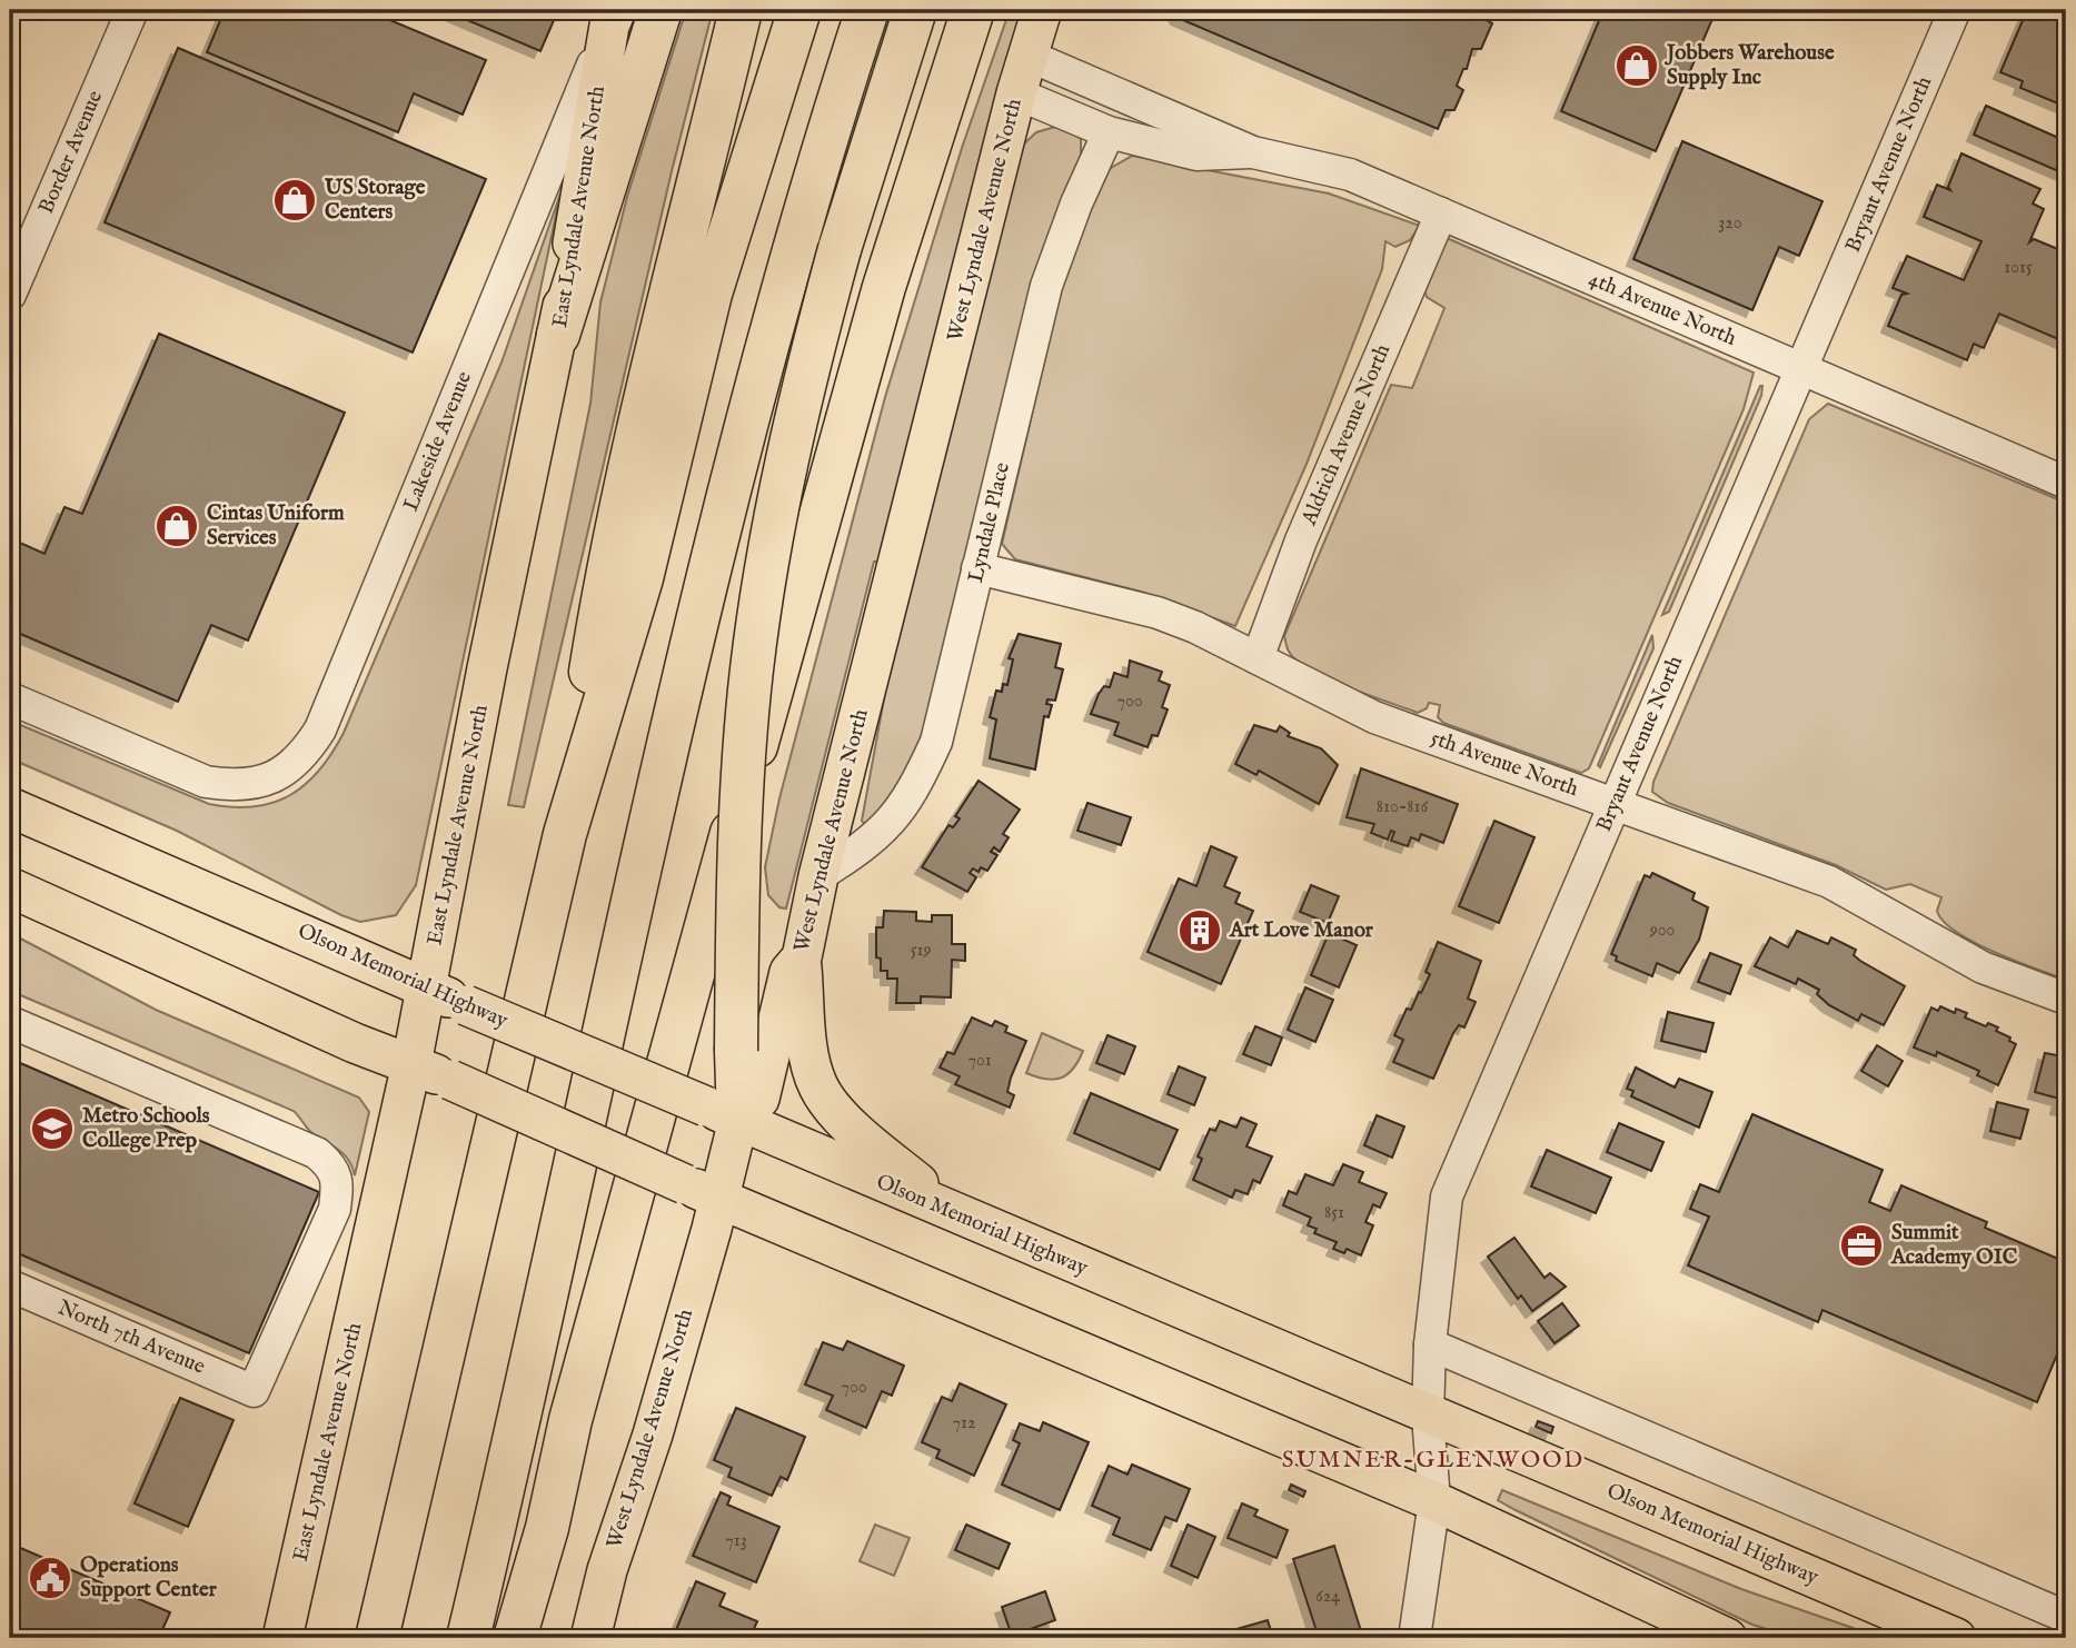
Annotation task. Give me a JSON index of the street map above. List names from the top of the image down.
{
  "streets": {
    "main road": ["East Lyndale Avenue North", "West Lyndale Avenue North", "Olson Memorial Highway"],
    "street": [
      "Border Avenue",
      "Bryant Avenue North",
      "4th Avenue North",
      "Aldrich Avenue North",
      "Lakeside Avenue",
      "Lyndale Place",
      "5th Avenue North",
      "North 7th Avenue"
    ]
  },
  "crossings": [
    ["Bryant Avenue North", "4th Avenue North"],
    ["Bryant Avenue North", "5th Avenue North"],
    ["Bryant Avenue North", "Olson Memorial Highway"],
    ["East Lyndale Avenue North", "Lakeside Avenue"],
    ["East Lyndale Avenue North", "Olson Memorial Highway"],
    ["West Lyndale Avenue North", "4th Avenue North"],
    ["West Lyndale Avenue North", "Lyndale Place"],
    ["West Lyndale Avenue North", "Olson Memorial Highway"],
    ["4th Avenue North", "Aldrich Avenue North"],
    ["4th Avenue North", "Lyndale Place"],
    ["Aldrich Avenue North", "5th Avenue North"],
    ["Lyndale Place", "5th Avenue North"]
  ],
  "districts": ["SUMNER-GLENWOOD"],
  "places": {
    "shop": ["Jobbers Warehouse Supply Inc", "US Storage Centers", "Cintas Uniform Services"],
    "building": ["Art Love Manor"],
    "school or university": ["Metro Schools College Prep"],
    "office": ["Summit Academy OIC"],
    "public building": ["Operations Support Center"]
  },
  "house_numbers": [
    "320",
    "1015",
    "700",
    "810-816",
    "900",
    "519",
    "701",
    "851",
    "700",
    "712",
    "713",
    "624"
  ]
}
